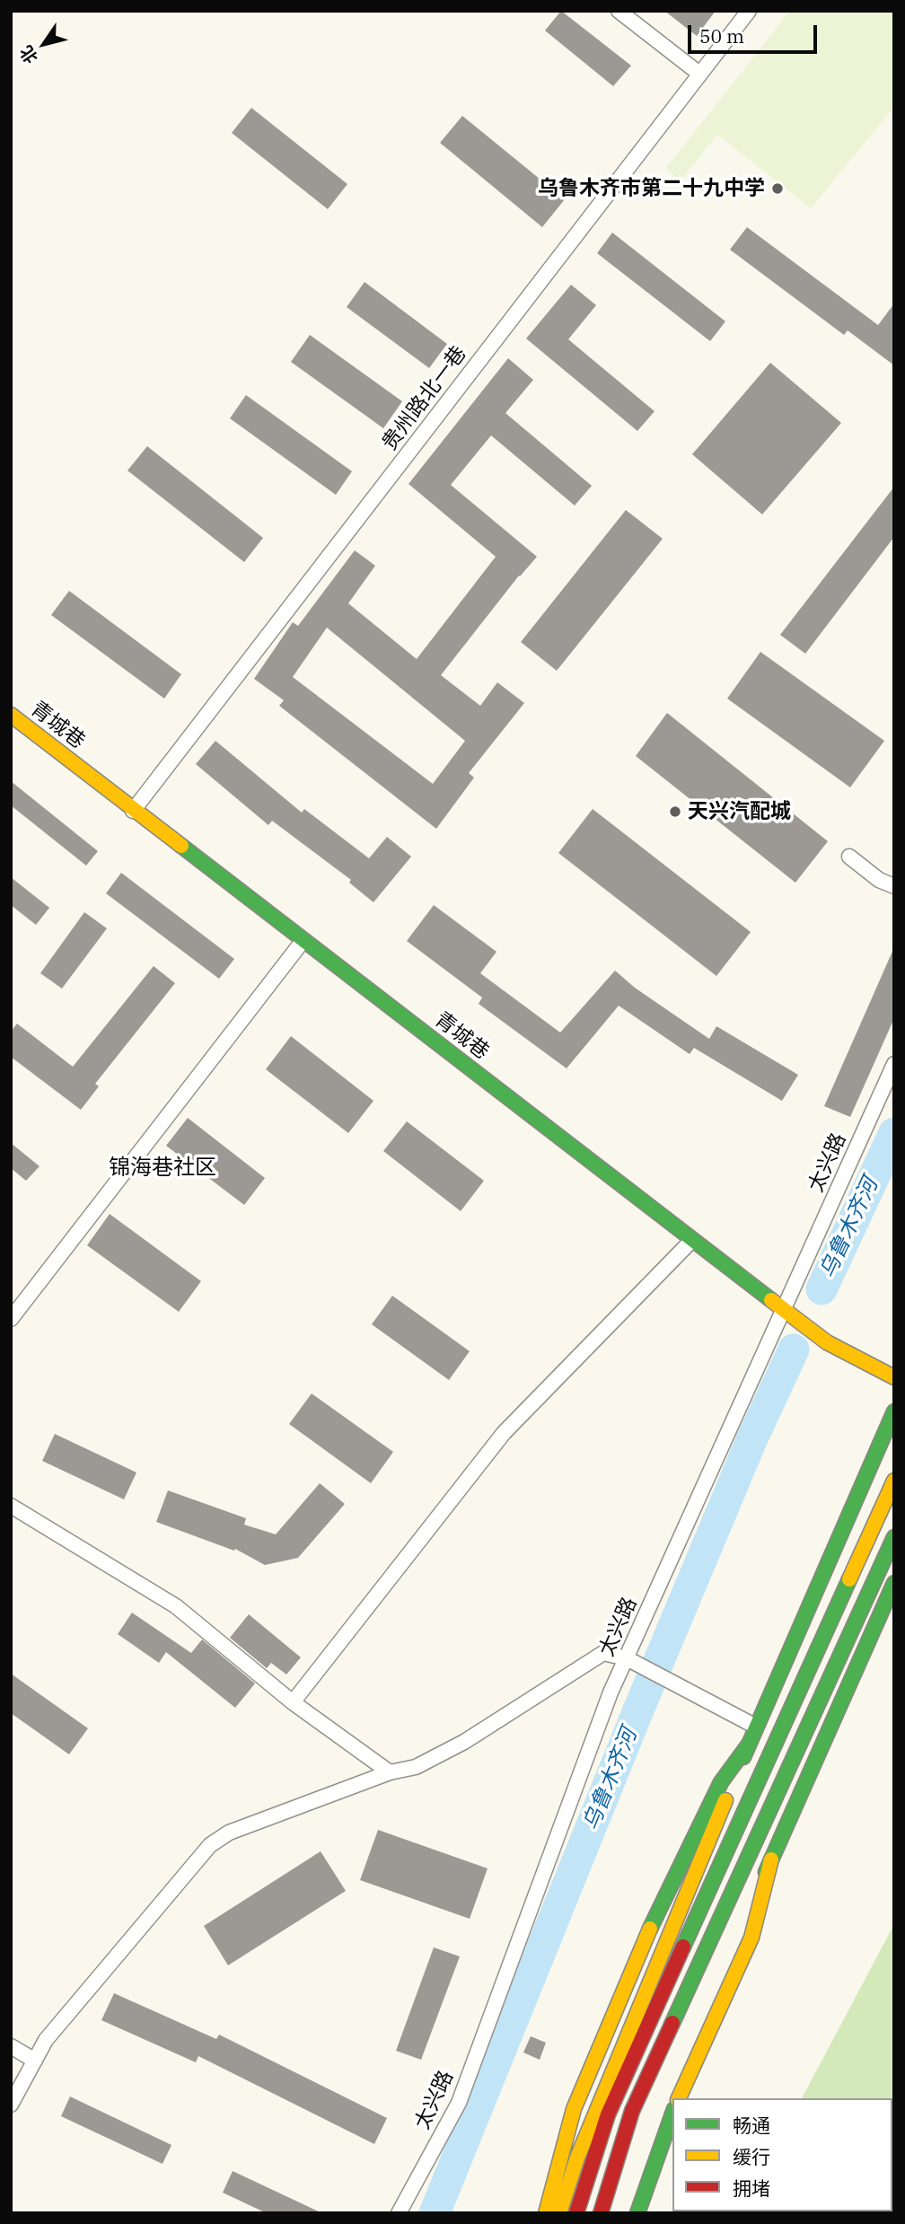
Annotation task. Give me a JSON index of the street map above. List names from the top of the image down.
{
  "streets": {
    "main road": ["青城巷"],
    "street": ["贵州路北一巷", "太兴路"]
  },
  "crossings": [
    ["贵州路北一巷", "青城巷"],
    ["青城巷", "太兴路"]
  ],
  "districts": ["锦海巷社区"],
  "water": ["乌鲁木齐河"],
  "places": ["乌鲁木齐市第二十九中学", "天兴汽配城"],
  "legend": ["畅通", "缓行", "拥堵"],
  "scale_bar": "50 m",
  "north": "bottom left"
}
